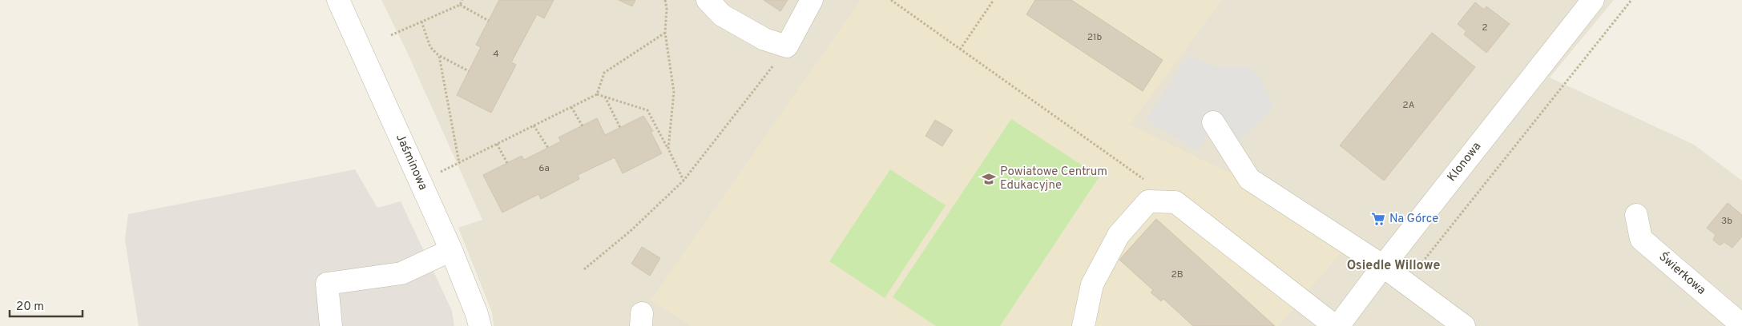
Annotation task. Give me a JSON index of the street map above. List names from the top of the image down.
{
  "streets": {
    "street": ["Jaśminowa", "Klonowa", "Świerkowa"]
  },
  "districts": ["Osiedle Willowe"],
  "places": {
    "school or university": ["Powiatowe Centrum Edukacyjne"],
    "supermarket": ["Na Górce"]
  },
  "house_numbers": [
    "2",
    "21b",
    "4",
    "2A",
    "6a",
    "3b",
    "2B"
  ],
  "scale_bar": "20 m"
}
